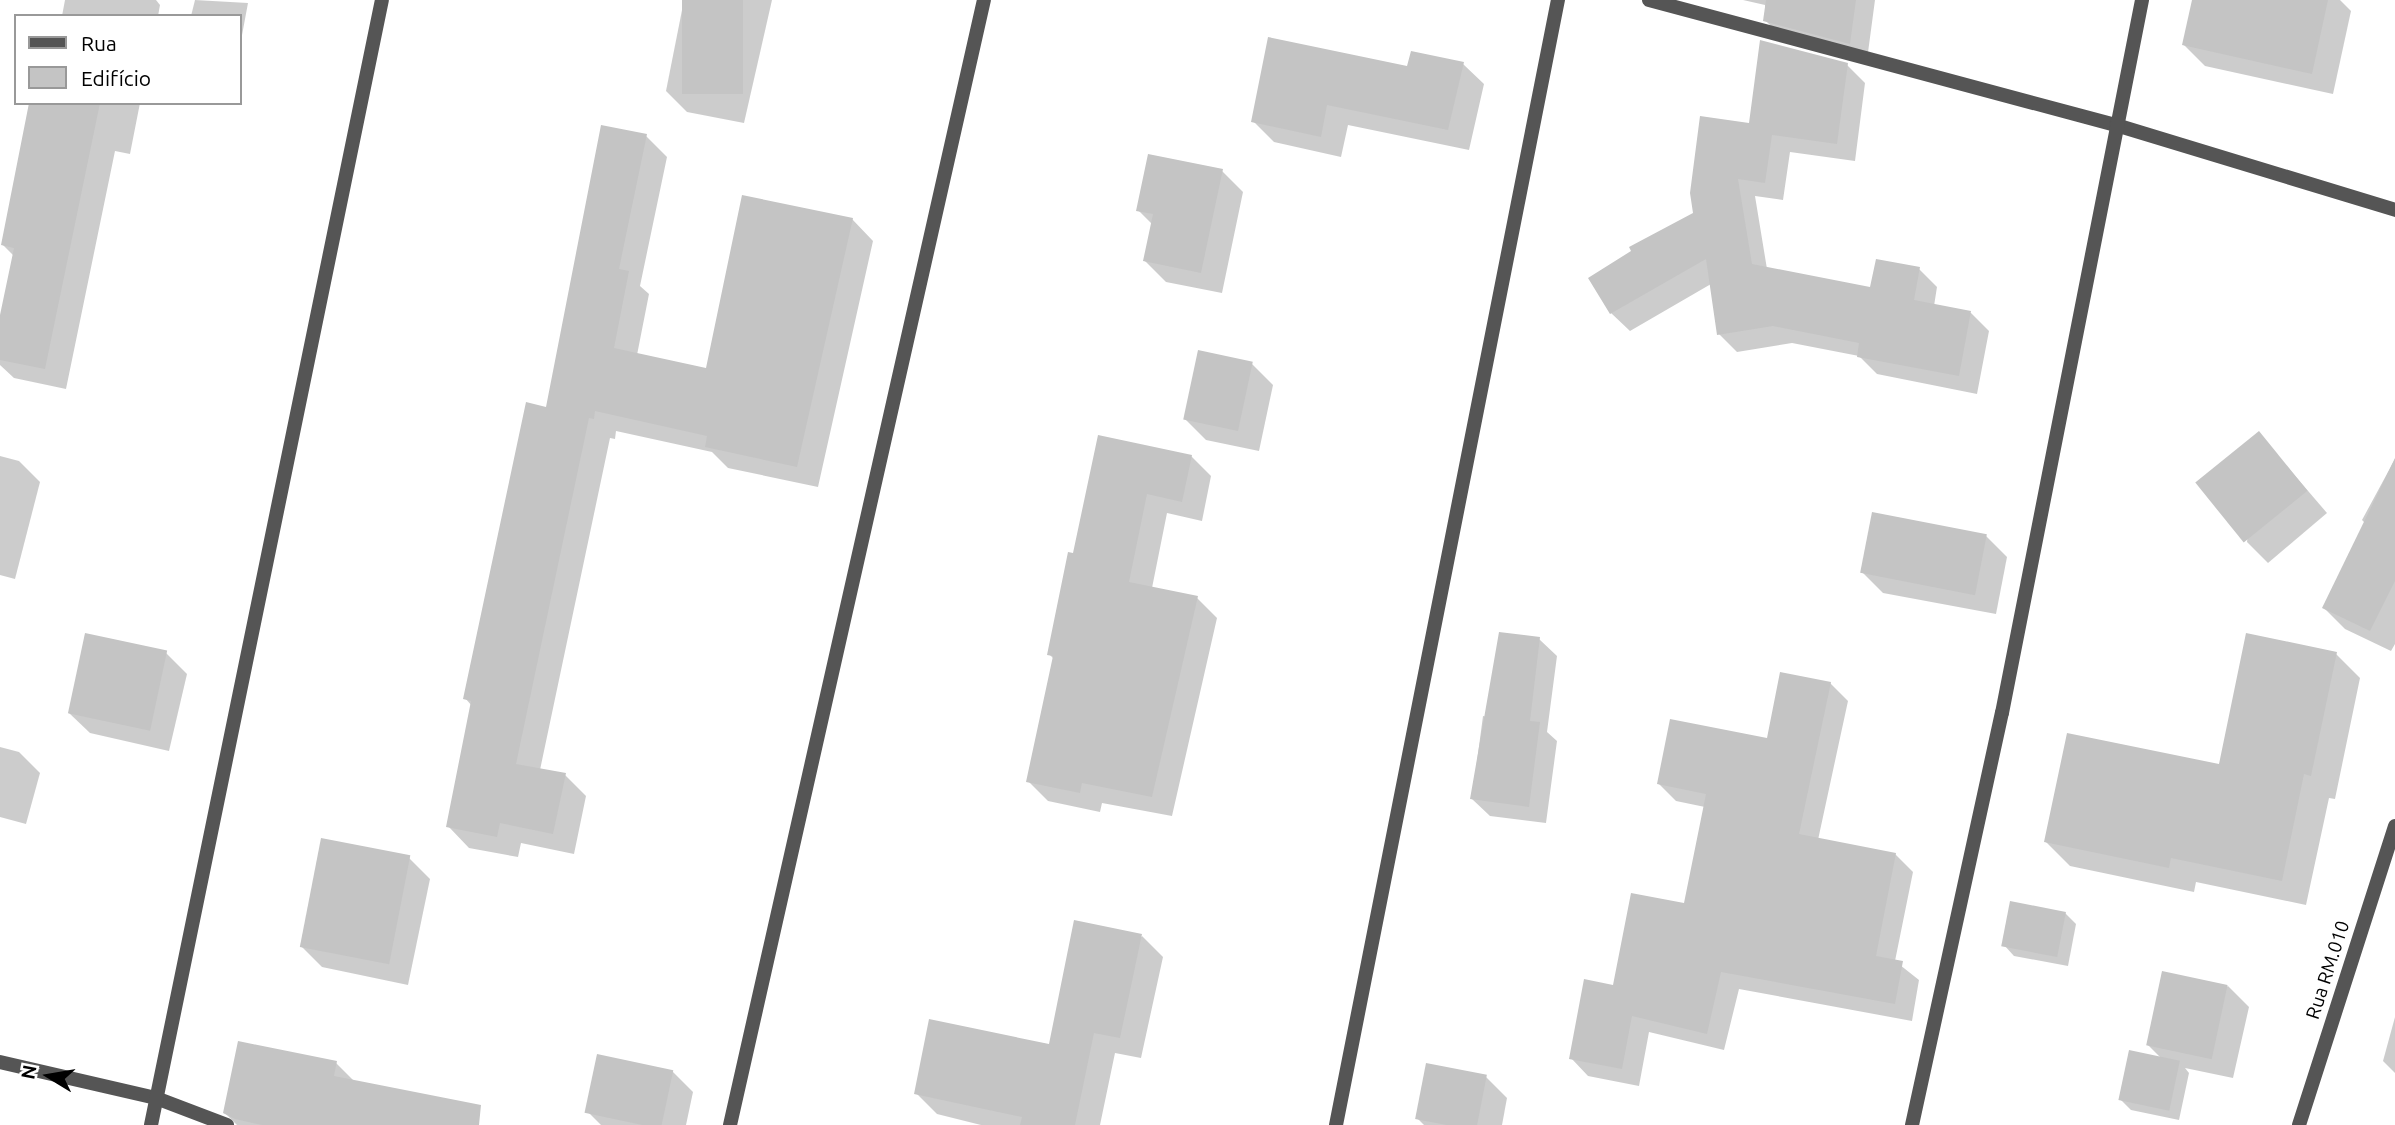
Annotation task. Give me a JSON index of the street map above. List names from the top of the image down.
{
  "streets": {
    "street": ["Rua RM.010"]
  },
  "legend": ["Rua", "Edifício"],
  "north": "left"
}
